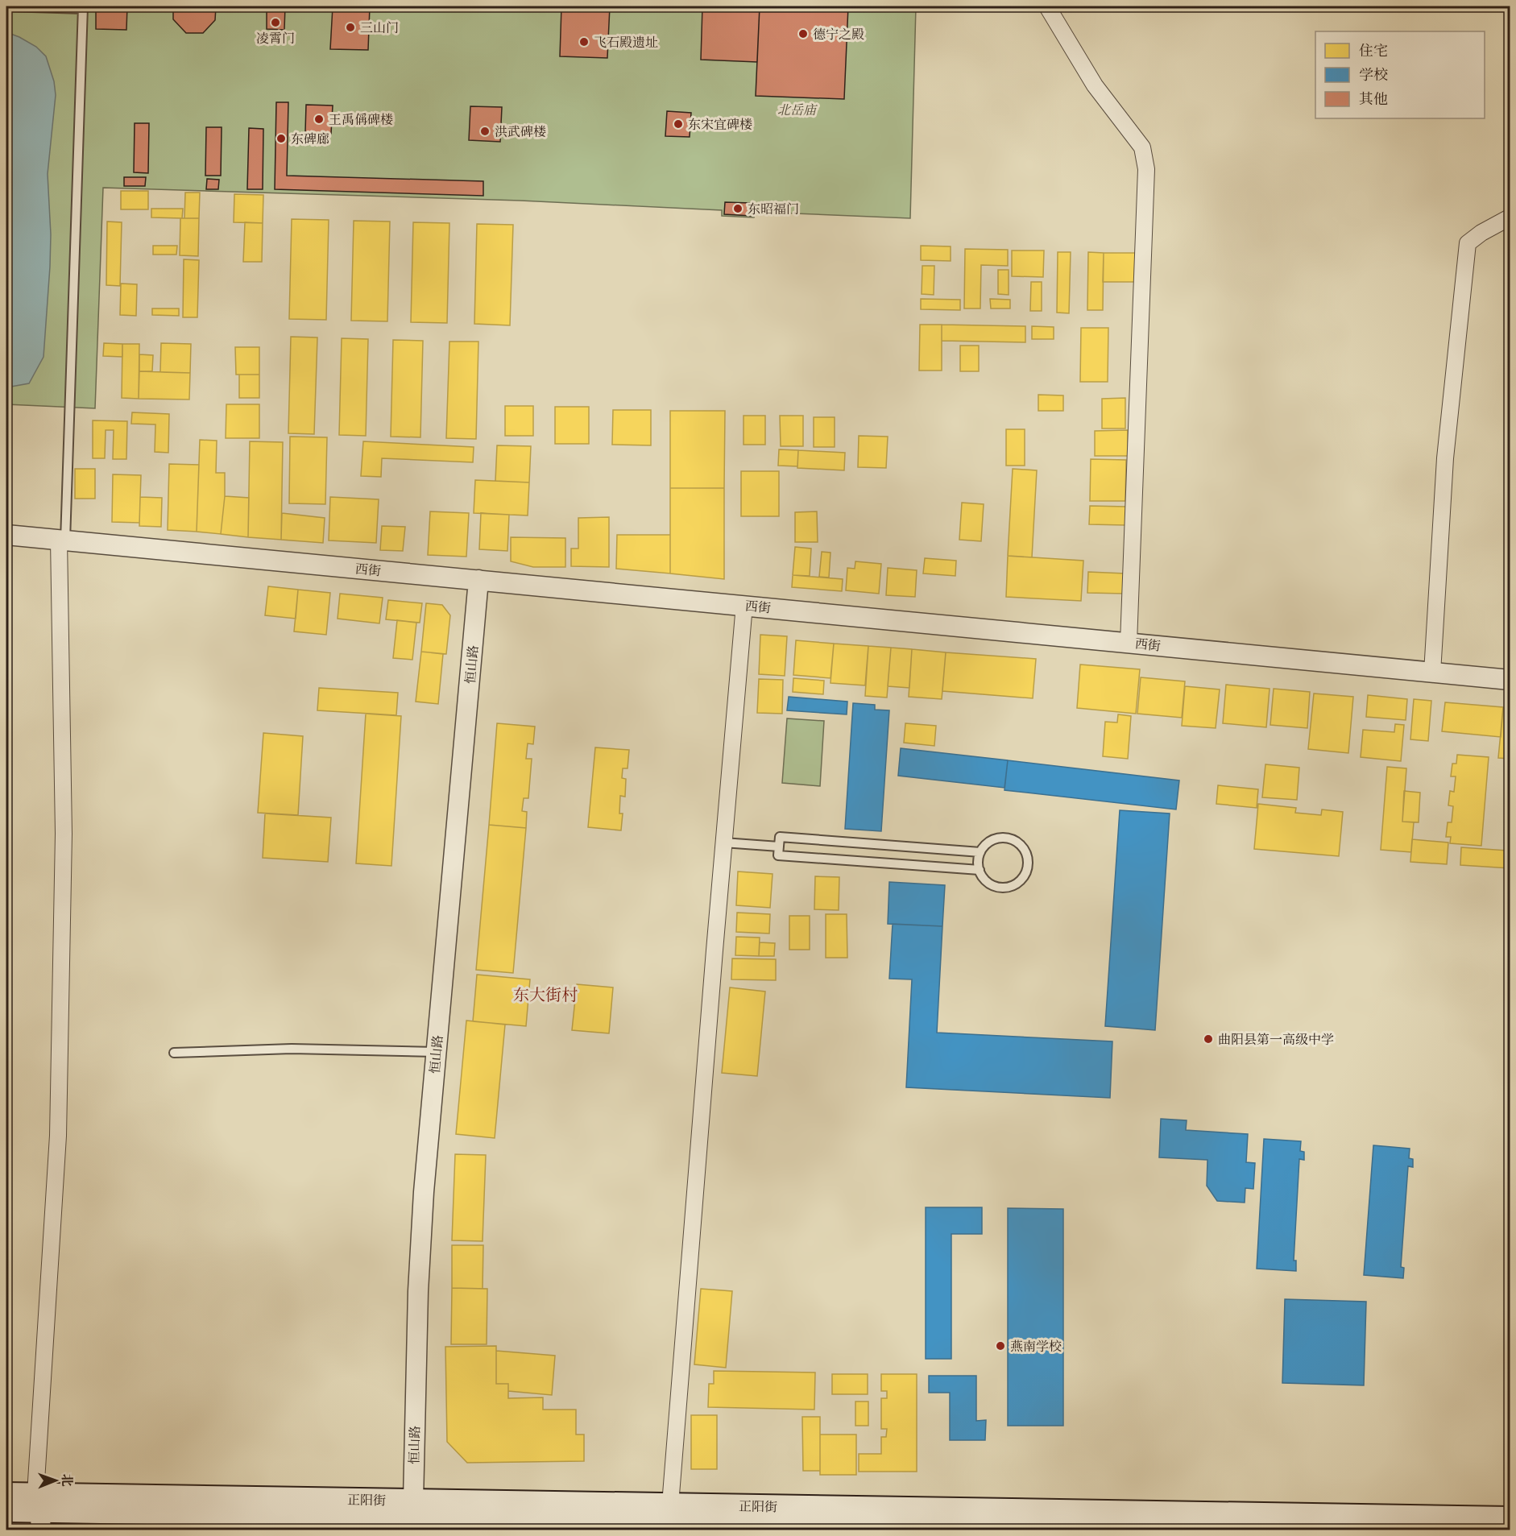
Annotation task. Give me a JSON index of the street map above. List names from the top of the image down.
{
  "streets": {
    "main road": ["正阳街"],
    "street": ["西街", "恒山路"]
  },
  "crossings": [
    ["西街", "恒山路"],
    ["恒山路", "正阳街"]
  ],
  "districts": ["东大街村"],
  "parks": ["北岳庙"],
  "places": [
    "凌霄门",
    "三山门",
    "德宁之殿",
    "飞石殿遗址",
    "王禹偁碑楼",
    "东宋宜碑楼",
    "洪武碑楼",
    "东碑廊",
    "东昭福门",
    "曲阳县第一高级中学",
    "燕南学校"
  ],
  "legend": ["住宅", "学校", "其他"],
  "north": "right"
}
